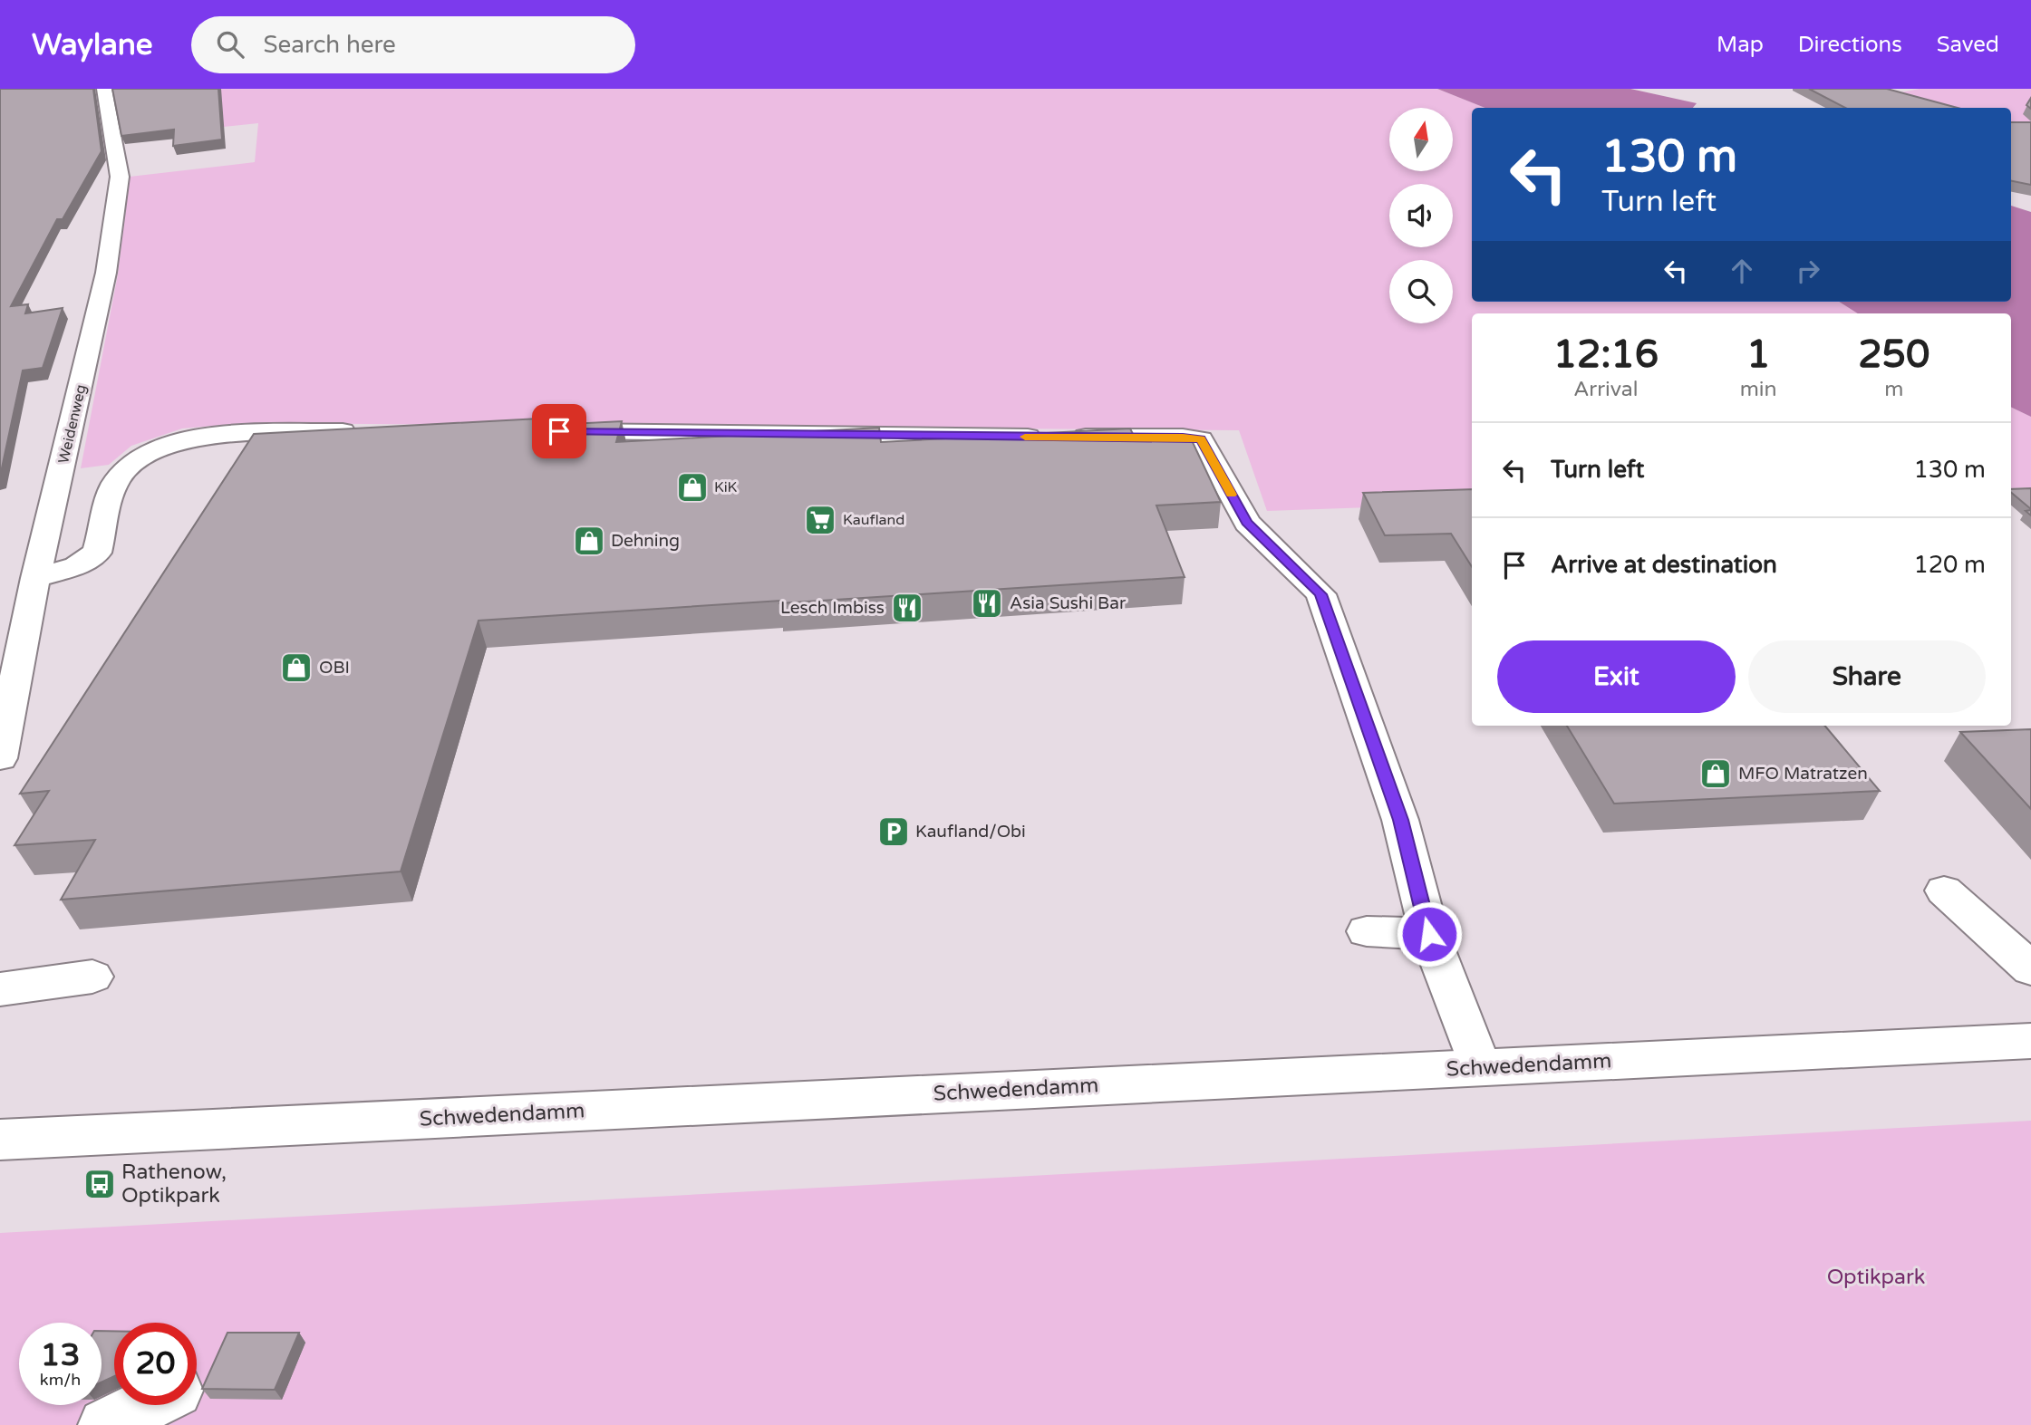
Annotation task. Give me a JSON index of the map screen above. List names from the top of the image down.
{
  "streets": {
    "street": ["Weidenweg", "Schwedendamm"]
  },
  "parks": ["Optikpark"],
  "places": {
    "shop": [
      "KiK",
      "Dehning",
      "OBI",
      "MFO Matratzen"
    ],
    "supermarket": ["Kaufland"],
    "restaurant": ["Asia Sushi Bar", "Lesch Imbiss"],
    "parking": ["Kaufland/Obi"],
    "bus stop": ["Rathenow, Optikpark"]
  },
  "north": "top",
  "page": {
    "header": "Waylane",
    "search": "Search here",
    "nav": ["Map", "Directions", "Saved"],
    "turn": ["130 m", "Turn left"],
    "eta": [
      "12:16",
      "Arrival",
      "1",
      "min",
      "250",
      "m"
    ],
    "list": [
      {
        "name": "Turn left",
        "value": "130 m"
      },
      {
        "name": "Arrive at destination",
        "value": "120 m"
      }
    ],
    "buttons": ["Exit", "Share"],
    "speed": "13 km/h",
    "limit": "20"
  }
}
